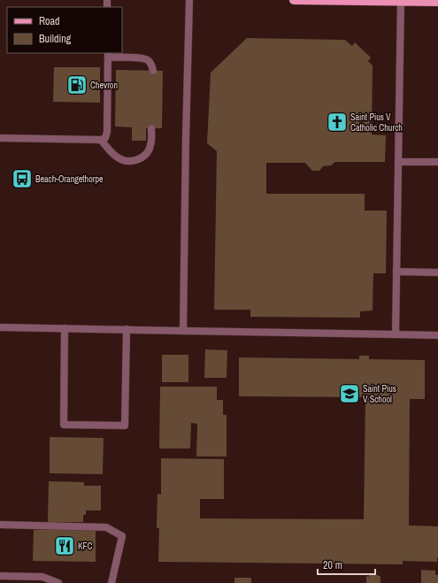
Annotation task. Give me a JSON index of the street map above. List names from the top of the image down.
{
  "places": {
    "fuel station": ["Chevron"],
    "church": ["Saint Pius V Catholic Church"],
    "bus stop": ["Beach-Orangethorpe"],
    "school or university": ["Saint Pius V School"],
    "restaurant": ["KFC"]
  },
  "legend": ["Road", "Building"],
  "scale_bar": "20 m"
}
